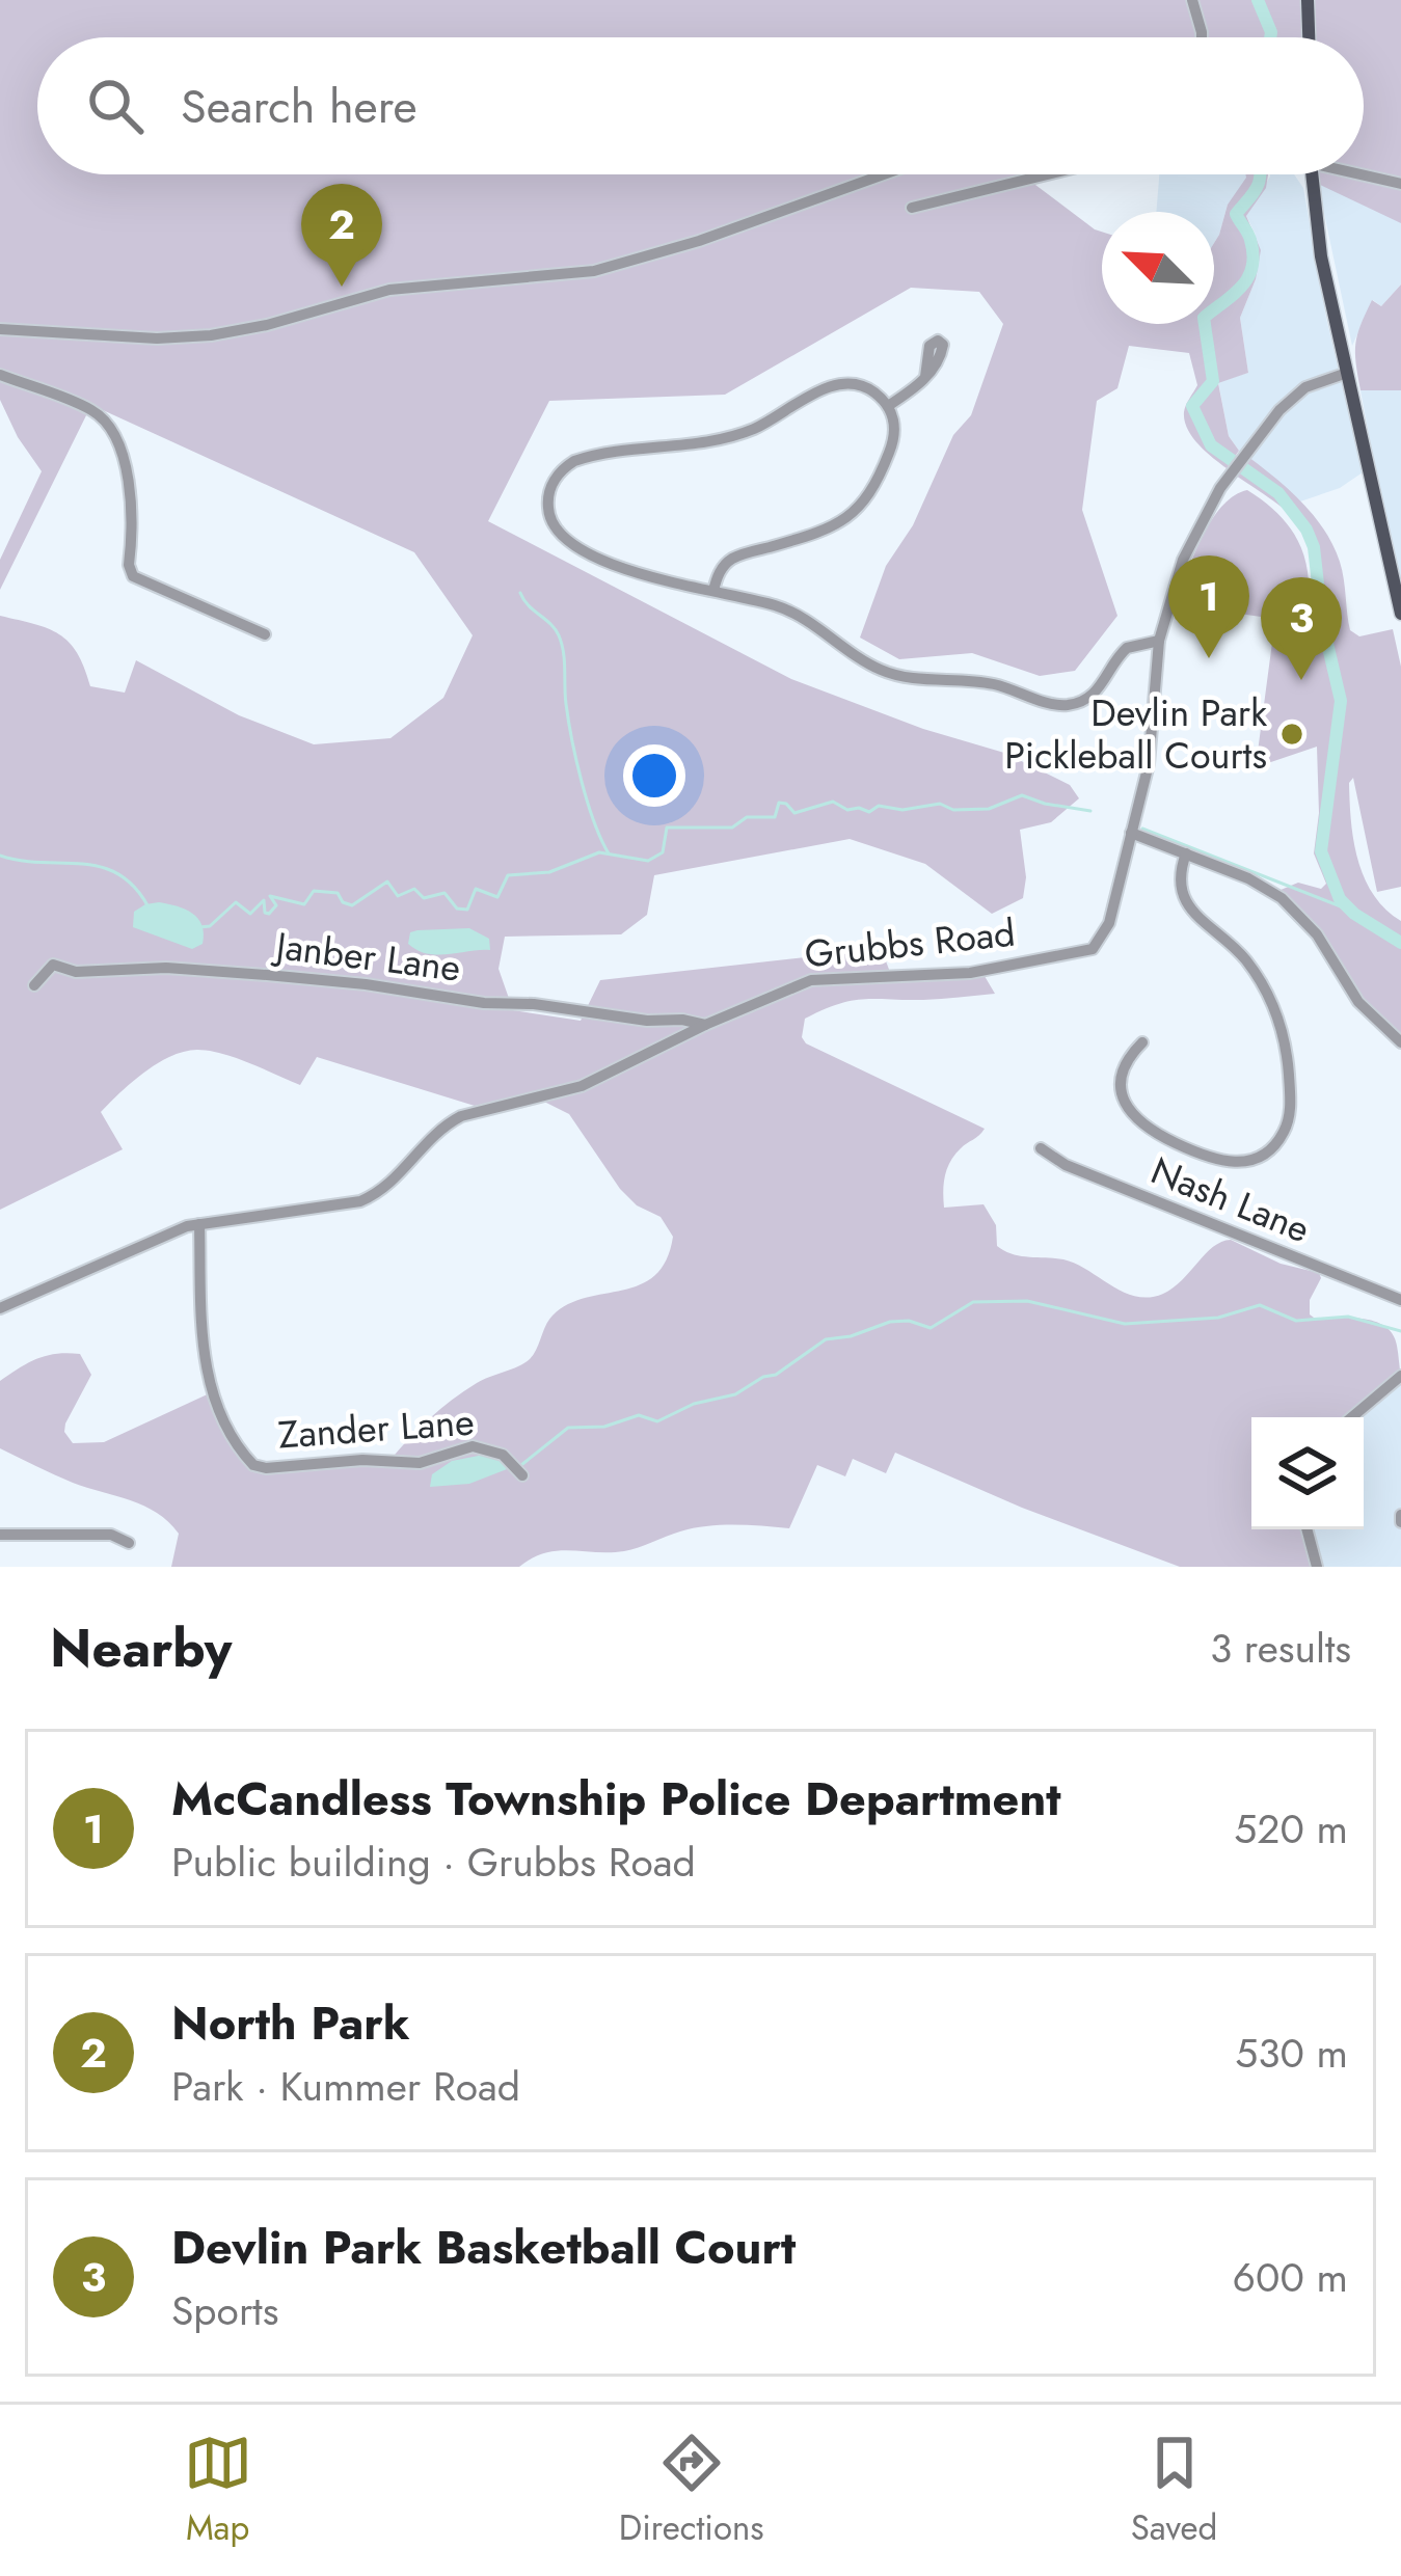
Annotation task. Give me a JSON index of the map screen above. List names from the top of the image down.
{
  "streets": {
    "street": [
      "Grubbs Road",
      "Janber Lane",
      "Nash Lane",
      "Zander Lane"
    ]
  },
  "crossings": [
    ["Grubbs Road", "Janber Lane"],
    ["Grubbs Road", "Zander Lane"]
  ],
  "places": ["Devlin Park Pickleball Courts"],
  "north": "top left",
  "page": {
    "search": "Search here",
    "pins": ["2", "1", "3"],
    "heading": ["Nearby", "3 results"],
    "list": [
      {
        "mark": "1",
        "name": "McCandless Township Police Department",
        "note": "Public building · Grubbs Road",
        "value": "520 m"
      },
      {
        "mark": "2",
        "name": "North Park",
        "note": "Park · Kummer Road",
        "value": "530 m"
      },
      {
        "mark": "3",
        "name": "Devlin Park Basketball Court",
        "note": "Sports",
        "value": "600 m"
      }
    ],
    "nav": ["Map", "Directions", "Saved"]
  }
}
